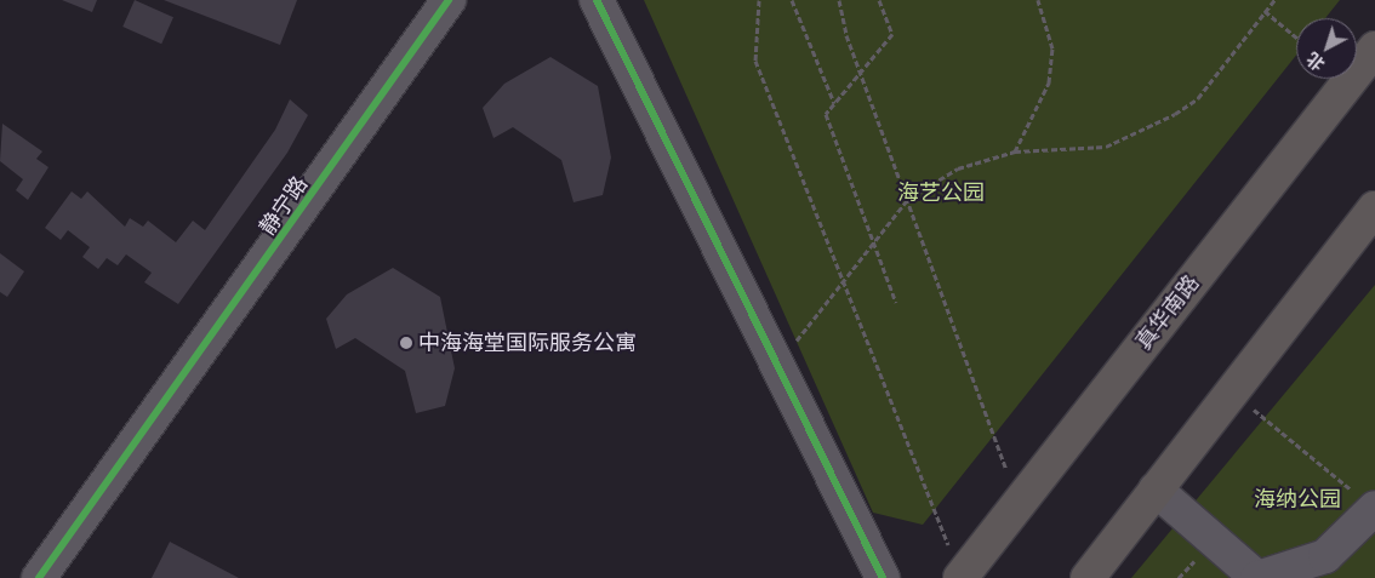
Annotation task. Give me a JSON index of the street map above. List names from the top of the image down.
{
  "streets": {
    "main road": ["真华南路"],
    "street": ["静宁路"]
  },
  "parks": ["海艺公园", "海纳公园"],
  "places": ["中海海堂国际服务公寓"],
  "north": "bottom left"
}
